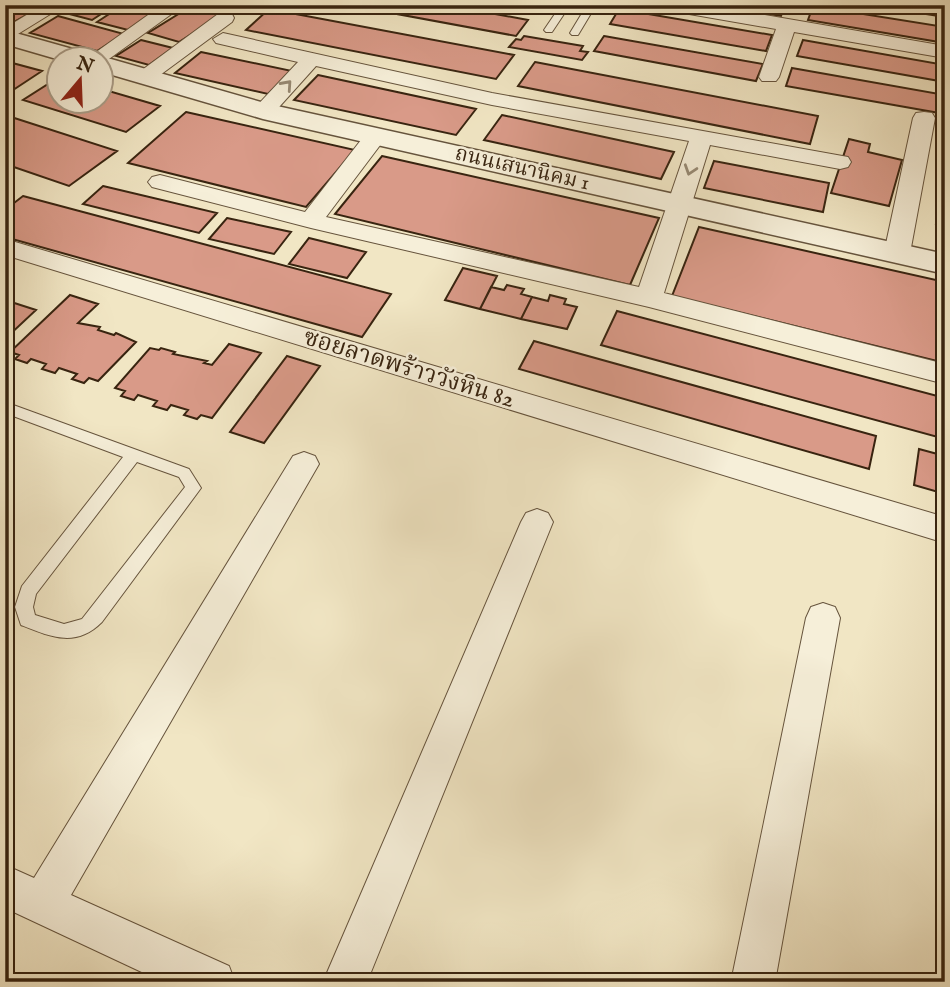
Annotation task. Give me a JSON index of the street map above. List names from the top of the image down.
{
  "streets": {
    "street": ["ถนนเสนานิคม 1", "ซอยลาดพร้าววังหิน 82"]
  },
  "north": "top"
}
